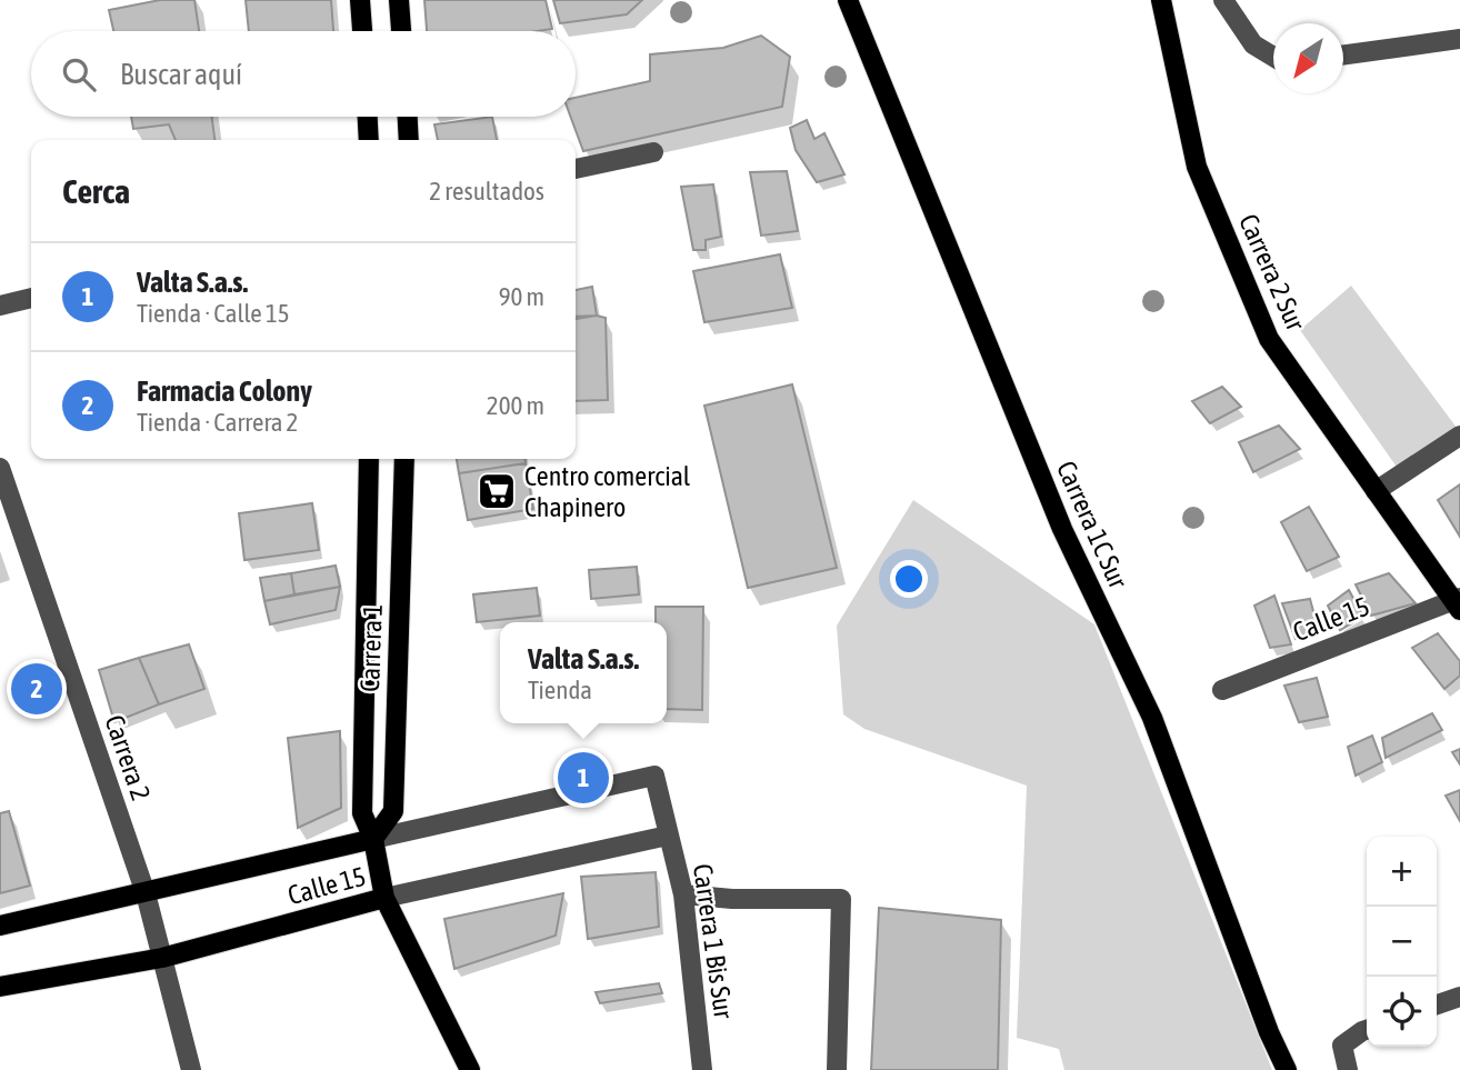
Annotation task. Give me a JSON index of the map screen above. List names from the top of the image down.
{
  "streets": {
    "main road": [
      "Carrera 2 Sur",
      "Carrera 1C Sur",
      "Calle 15",
      "Carrera 1"
    ],
    "street": ["Carrera 2", "Carrera 1 Bis Sur"]
  },
  "crossings": [
    ["Carrera 2 Sur", "Calle 15"],
    ["Calle 15", "Carrera 1"],
    ["Calle 15", "Carrera 2"],
    ["Calle 15", "Carrera 1 Bis Sur"]
  ],
  "places": {
    "supermarket": ["Centro comercial Chapinero"]
  },
  "north": "bottom left",
  "page": {
    "search": "Buscar aquí",
    "heading": ["Cerca", "2 resultados"],
    "list": [
      {
        "mark": "1",
        "name": "Valta S.a.s.",
        "note": "Tienda · Calle 15",
        "value": "90 m"
      },
      {
        "mark": "2",
        "name": "Farmacia Colony",
        "note": "Tienda · Carrera 2",
        "value": "200 m"
      }
    ],
    "popup": ["Valta S.a.s.", "Tienda"],
    "pins": ["2", "1"],
    "map_buttons": ["+", "−"]
  }
}
